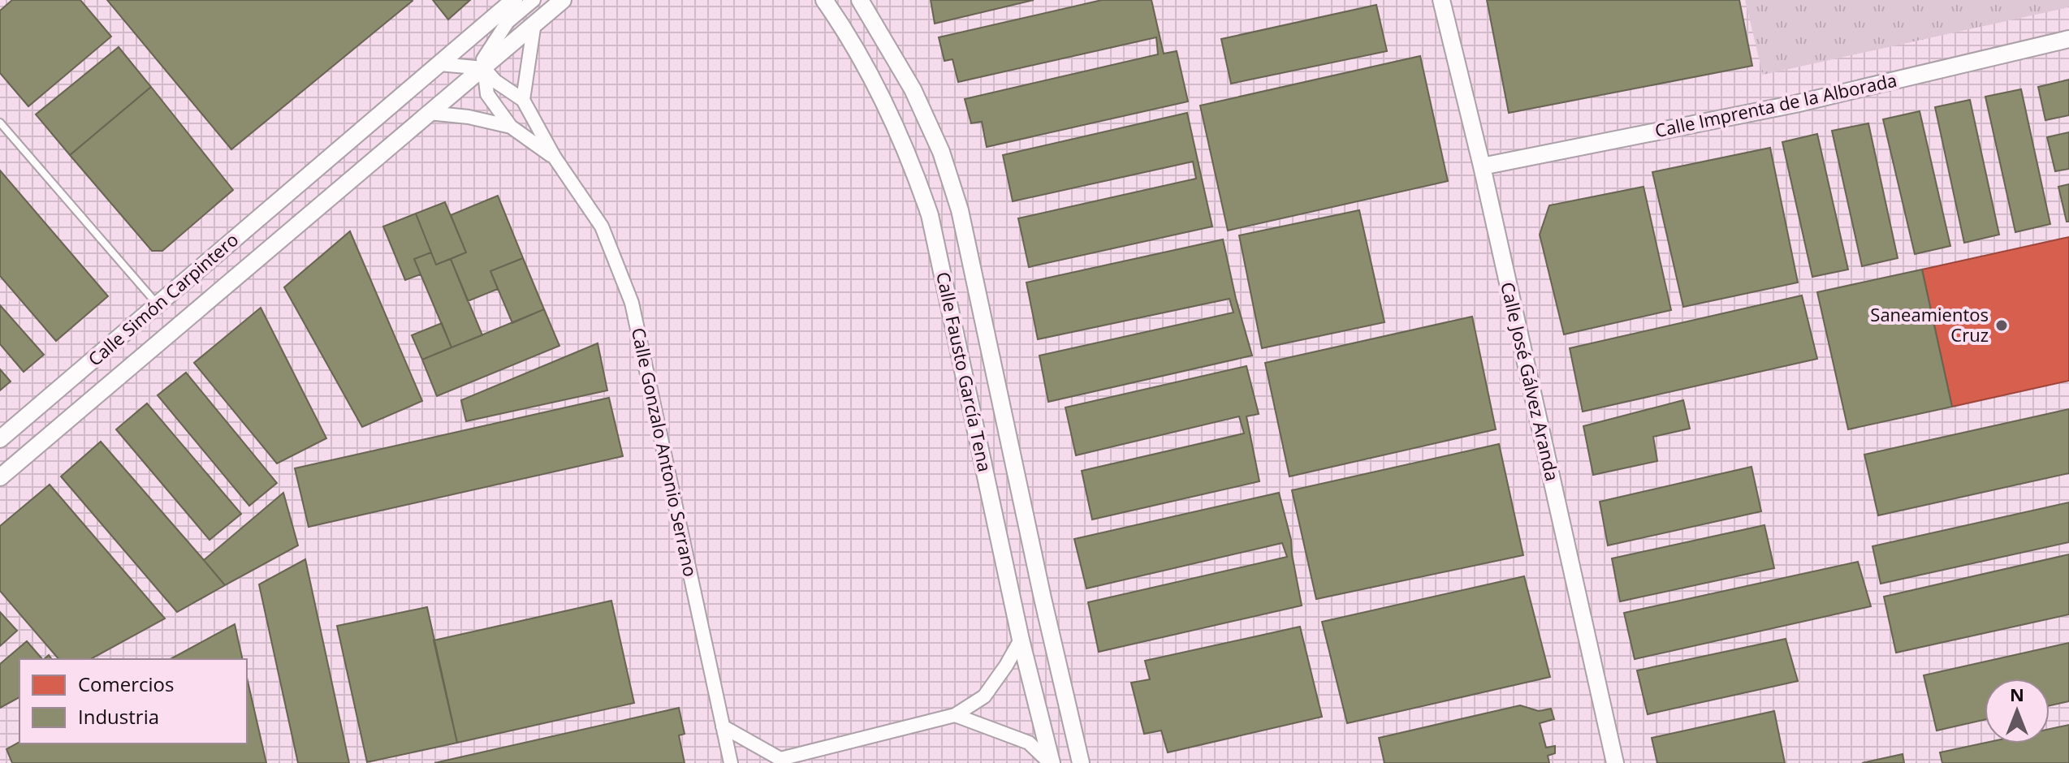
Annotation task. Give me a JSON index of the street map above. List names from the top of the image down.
{
  "streets": {
    "street": [
      "Calle Imprenta de la Alborada",
      "Calle Simón Carpintero",
      "Calle Fausto García Tena",
      "Calle José Gálvez Aranda",
      "Calle Gonzalo Antonio Serrano"
    ]
  },
  "crossings": [
    ["Calle Imprenta de la Alborada", "Calle José Gálvez Aranda"],
    ["Calle Simón Carpintero", "Calle Gonzalo Antonio Serrano"]
  ],
  "places": ["Saneamientos Cruz"],
  "legend": ["Comercios", "Industria"],
  "north": "top"
}
